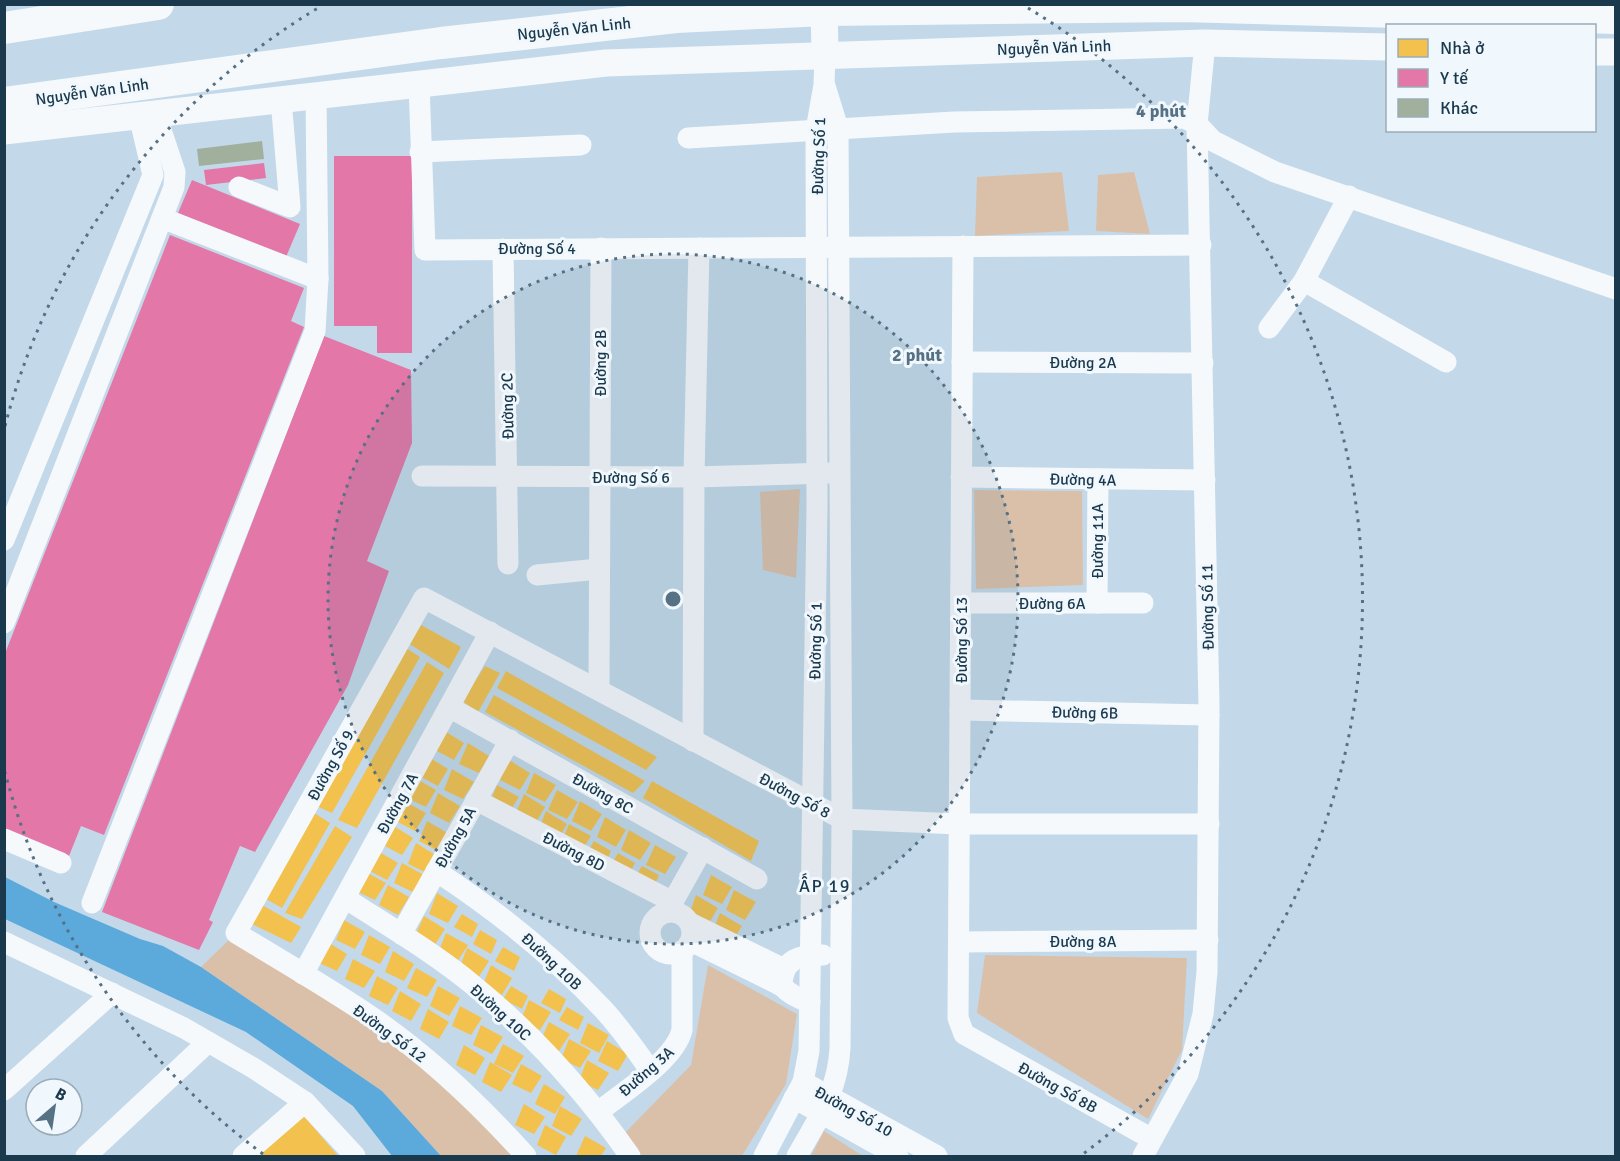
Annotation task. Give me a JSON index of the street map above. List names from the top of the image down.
{
  "streets": {
    "highway": ["Nguyễn Văn Linh"],
    "street": [
      "Đường Số 1",
      "Đường Số 4",
      "Đường 2A",
      "Đường 2B",
      "Đường 2C",
      "Đường Số 6",
      "Đường 4A",
      "Đường 11A",
      "Đường 6A",
      "Đường Số 11",
      "Đường Số 13",
      "Đường 6B",
      "Đường Số 9",
      "Đường 8C",
      "Đường Số 8",
      "Đường 7A",
      "Đường 5A",
      "Đường 8D",
      "Đường 8A",
      "Đường 10B",
      "Đường 10C",
      "Đường Số 12",
      "Đường 3A",
      "Đường Số 8B",
      "Đường Số 10"
    ]
  },
  "crossings": [
    ["Nguyễn Văn Linh", "Đường Số 4"],
    ["Nguyễn Văn Linh", "Đường Số 11"],
    ["Đường Số 1", "Đường Số 4"],
    ["Đường Số 1", "Đường Số 6"],
    ["Đường Số 1", "Đường Số 8"],
    ["Đường Số 1", "Đường Số 10"],
    ["Đường Số 4", "Đường 2B"],
    ["Đường Số 4", "Đường 2C"],
    ["Đường Số 4", "Đường Số 11"],
    ["Đường Số 4", "Đường Số 13"],
    ["Đường 2A", "Đường Số 11"],
    ["Đường 2A", "Đường Số 13"],
    ["Đường 2B", "Đường Số 6"],
    ["Đường 2B", "Đường Số 8"],
    ["Đường 2C", "Đường Số 6"],
    ["Đường 4A", "Đường 11A"],
    ["Đường 4A", "Đường Số 11"],
    ["Đường 4A", "Đường Số 13"],
    ["Đường 11A", "Đường 6A"],
    ["Đường 6A", "Đường Số 13"],
    ["Đường Số 11", "Đường 6B"],
    ["Đường Số 11", "Đường Số 8"],
    ["Đường Số 11", "Đường 8A"],
    ["Đường Số 11", "Đường Số 8B"],
    ["Đường Số 13", "Đường 6B"],
    ["Đường Số 13", "Đường Số 8"],
    ["Đường Số 13", "Đường 8A"],
    ["Đường Số 13", "Đường Số 8B"],
    ["Đường Số 9", "Đường Số 8"],
    ["Đường Số 9", "Đường Số 12"],
    ["Đường 8C", "Đường 7A"],
    ["Đường 8C", "Đường 5A"],
    ["Đường Số 8", "Đường 7A"],
    ["Đường 7A", "Đường 10C"],
    ["Đường 7A", "Đường Số 12"],
    ["Đường 5A", "Đường 8D"],
    ["Đường 5A", "Đường 10B"],
    ["Đường 5A", "Đường 10C"],
    ["Đường 8D", "Đường 3A"],
    ["Đường 10B", "Đường 3A"],
    ["Đường 10C", "Đường 3A"]
  ],
  "districts": ["ẤP 19"],
  "legend": ["Nhà ở", "Y tế", "Khác"],
  "north": "top right",
  "rings": ["4 phút", "2 phút"]
}
